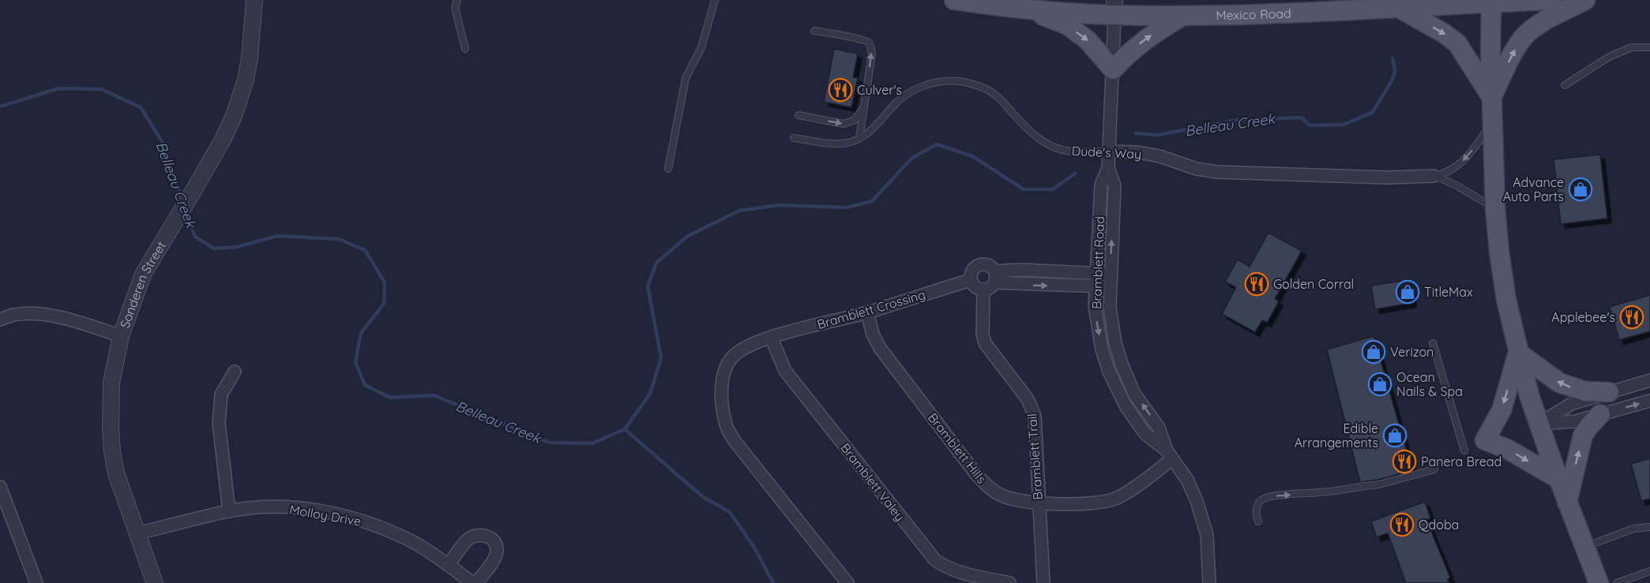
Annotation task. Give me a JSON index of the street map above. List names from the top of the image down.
{
  "streets": {
    "main road": ["Mexico Road"],
    "street": [
      "Dude's Way",
      "Bramblett Road",
      "Sonderen Street",
      "Bramblett Crossing",
      "Bramblett Hills",
      "Bramblett Trail",
      "Bramblett Valey",
      "Molloy Drive"
    ]
  },
  "crossings": [
    ["Mexico Road", "Bramblett Road"],
    ["Dude's Way", "Bramblett Road"],
    ["Bramblett Road", "Bramblett Hills"],
    ["Sonderen Street", "Molloy Drive"],
    ["Bramblett Crossing", "Bramblett Hills"],
    ["Bramblett Crossing", "Bramblett Trail"],
    ["Bramblett Crossing", "Bramblett Valey"],
    ["Bramblett Hills", "Bramblett Trail"]
  ],
  "water": ["Belleau Creek"],
  "places": {
    "restaurant": [
      "Culver's",
      "Golden Corral",
      "Applebee's",
      "Panera Bread",
      "Qdoba"
    ],
    "shop": [
      "Advance Auto Parts",
      "TitleMax",
      "Verizon",
      "Ocean Nails & Spa",
      "Edible Arrangements"
    ]
  }
}
